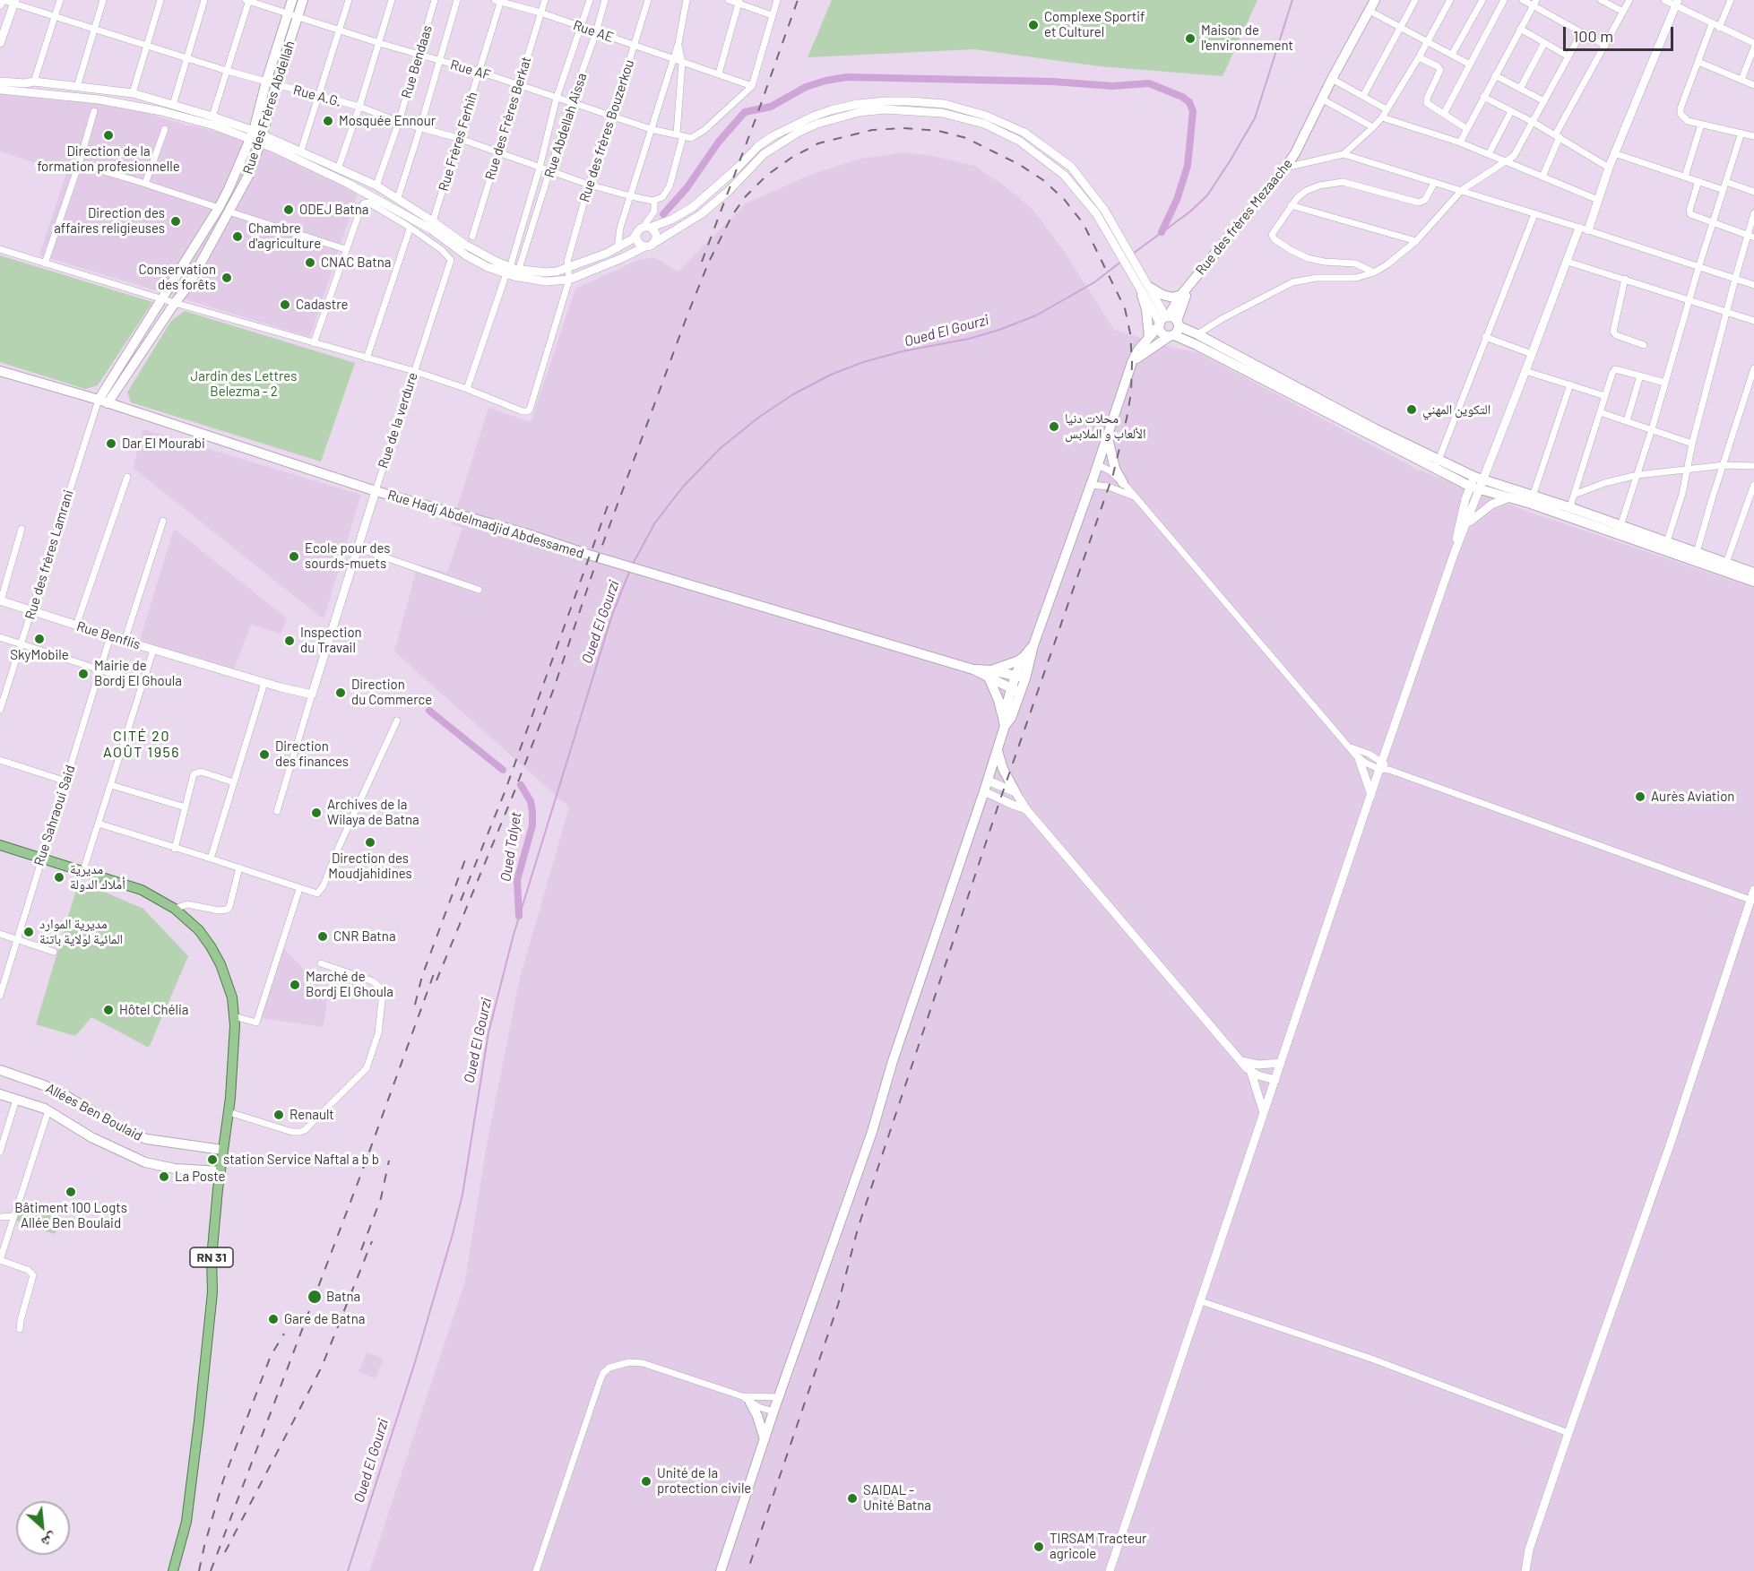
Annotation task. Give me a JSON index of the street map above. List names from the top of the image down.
{
  "streets": {
    "main road": [
      "Rue des Frères Abdellah",
      "Rue des frères Mezaache",
      "Rue Hadj Abdelmadjid Abdessamed",
      "Allées Ben Boulaid",
      "RN 31"
    ],
    "street": [
      "Rue AE",
      "Rue Bendaas",
      "Rue AF",
      "Rue A.G.",
      "Rue des Frères Berkat",
      "Rue Abdellah Aissa",
      "Rue des frères Bouzerkou",
      "Rue Frères Ferhih",
      "Rue de la verdure",
      "Rue des frères Lamrani",
      "Rue Benflis",
      "Rue Sahraoui Said"
    ]
  },
  "crossings": [
    ["Rue AE", "Rue AF"],
    ["Rue AE", "Rue des Frères Berkat"],
    ["Rue AE", "Rue Abdellah Aissa"],
    ["Rue AE", "Rue des frères Bouzerkou"],
    ["Rue AE", "Rue Frères Ferhih"],
    ["Rue Bendaas", "Rue AF"],
    ["Rue Bendaas", "Rue A.G."],
    ["Rue AF", "Rue des Frères Abdellah"],
    ["Rue AF", "Rue des Frères Berkat"],
    ["Rue AF", "Rue Abdellah Aissa"],
    ["Rue AF", "Rue des frères Bouzerkou"],
    ["Rue AF", "Rue Frères Ferhih"],
    ["Rue A.G.", "Rue des Frères Abdellah"],
    ["Rue A.G.", "Rue des Frères Berkat"],
    ["Rue A.G.", "Rue Abdellah Aissa"],
    ["Rue A.G.", "Rue des frères Bouzerkou"],
    ["Rue A.G.", "Rue Frères Ferhih"],
    ["Rue des Frères Abdellah", "Rue Hadj Abdelmadjid Abdessamed"],
    ["Rue des Frères Abdellah", "Rue des frères Lamrani"],
    ["Rue de la verdure", "Rue Hadj Abdelmadjid Abdessamed"],
    ["Rue de la verdure", "Rue Benflis"],
    ["Rue Hadj Abdelmadjid Abdessamed", "Rue des frères Lamrani"],
    ["Rue des frères Lamrani", "Rue Benflis"],
    ["Rue Benflis", "Rue Sahraoui Said"],
    ["Rue Sahraoui Said", "RN 31"],
    ["Allées Ben Boulaid", "RN 31"]
  ],
  "districts": ["CITÉ 20 AOÛT 1956"],
  "water": ["Oued El Gourzi", "Oued Talyet"],
  "parks": ["Jardin des Lettres Belezma - 2"],
  "places": [
    "Complexe Sportif et Culturel",
    "Maison de l'environnement",
    "Mosquée Ennour",
    "Direction de la formation profesionnelle",
    "ODEJ Batna",
    "Direction des affaires religieuses",
    "Chambre d'agriculture",
    "CNAC Batna",
    "Conservation des forêts",
    "Cadastre",
    "التكوين المهني",
    "محلات دنيا الألعاب و الملابس",
    "Dar El Mourabi",
    "Ecole pour des sourds-muets",
    "SkyMobile",
    "Inspection du Travail",
    "Mairie de Bordj El Ghoula",
    "Direction du Commerce",
    "Direction des finances",
    "Aurès Aviation",
    "Archives de la Wilaya de Batna",
    "Direction des Moudjahidines",
    "مديرية أملاك الدولة",
    "مديرية الموارد المائية لولاية باتنة",
    "CNR Batna",
    "Marché de Bordj El Ghoula",
    "Hôtel Chélia",
    "Renault",
    "station Service Naftal a b b",
    "La Poste",
    "Bâtiment 100 Logts Allée Ben Boulaid",
    "Batna",
    "Gare de Batna",
    "Unité de la protection civile",
    "SAIDAL - Unité Batna",
    "TIRSAM Tracteur agricole"
  ],
  "scale_bar": "100 m",
  "north": "bottom right"
}
